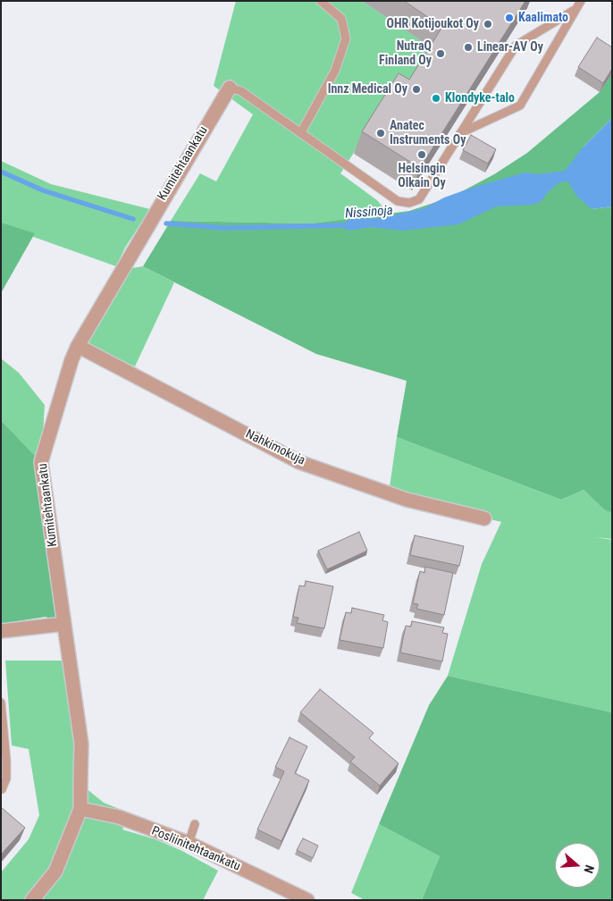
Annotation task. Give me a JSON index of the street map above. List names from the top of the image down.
{
  "streets": {
    "street": ["Kumitehtaankatu", "Nahkimokuja", "Posliinitehtaankatu"]
  },
  "crossings": [
    ["Kumitehtaankatu", "Nahkimokuja"],
    ["Kumitehtaankatu", "Posliinitehtaankatu"]
  ],
  "water": ["Nissinoja"],
  "places": [
    "Kaalimato",
    "OHR Kotijoukot Oy",
    "Linear-AV Oy",
    "NutraQ Finland Oy",
    "Innz Medical Oy",
    "Klondyke-talo",
    "Anatec Instruments Oy",
    "Helsingin Olkain Oy"
  ],
  "north": "right"
}
